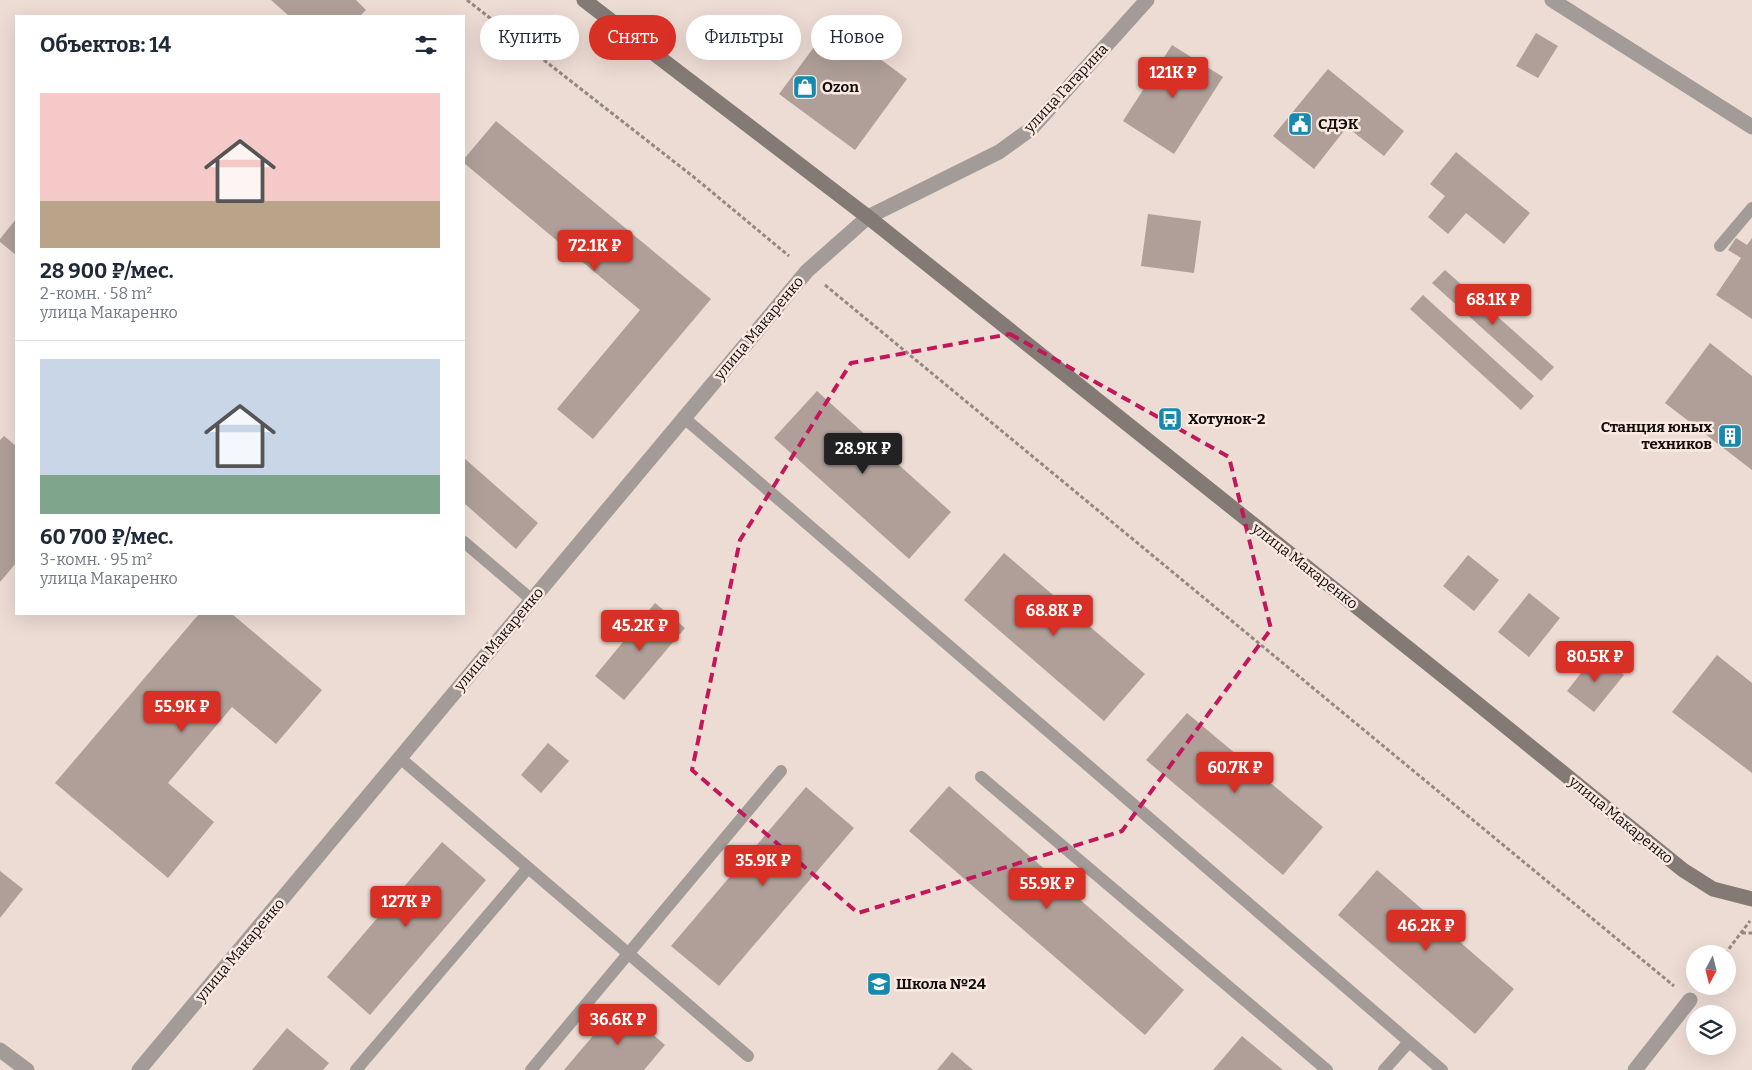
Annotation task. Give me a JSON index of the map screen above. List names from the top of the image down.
{
  "streets": {
    "main road": ["улица Макаренко"],
    "street": ["улица Гагарина"]
  },
  "crossings": [
    ["улица Гагарина", "улица Макаренко"]
  ],
  "places": {
    "shop": ["Ozon"],
    "public building": ["СДЭК"],
    "bus stop": ["Хотунок-2"],
    "building": ["Станция юных техников"],
    "school or university": ["Школа №24"]
  },
  "north": "bottom",
  "page": {
    "chip": [
      "Купить",
      "Снять",
      "Фильтры",
      "Новое"
    ],
    "heading": "Объектов: 14",
    "price": [
      "121K ₽",
      "72.1K ₽",
      "68.1K ₽",
      "28.9K ₽",
      "68.8K ₽",
      "45.2K ₽",
      "80.5K ₽",
      "55.9K ₽",
      "60.7K ₽",
      "35.9K ₽",
      "55.9K ₽",
      "127K ₽",
      "46.2K ₽",
      "36.6K ₽"
    ],
    "list": [
      {
        "name": "28 900 ₽/мес.",
        "note": "2-комн. · 58 m² · улица Макаренко"
      },
      {
        "name": "60 700 ₽/мес.",
        "note": "3-комн. · 95 m² · улица Макаренко"
      }
    ]
  }
}
